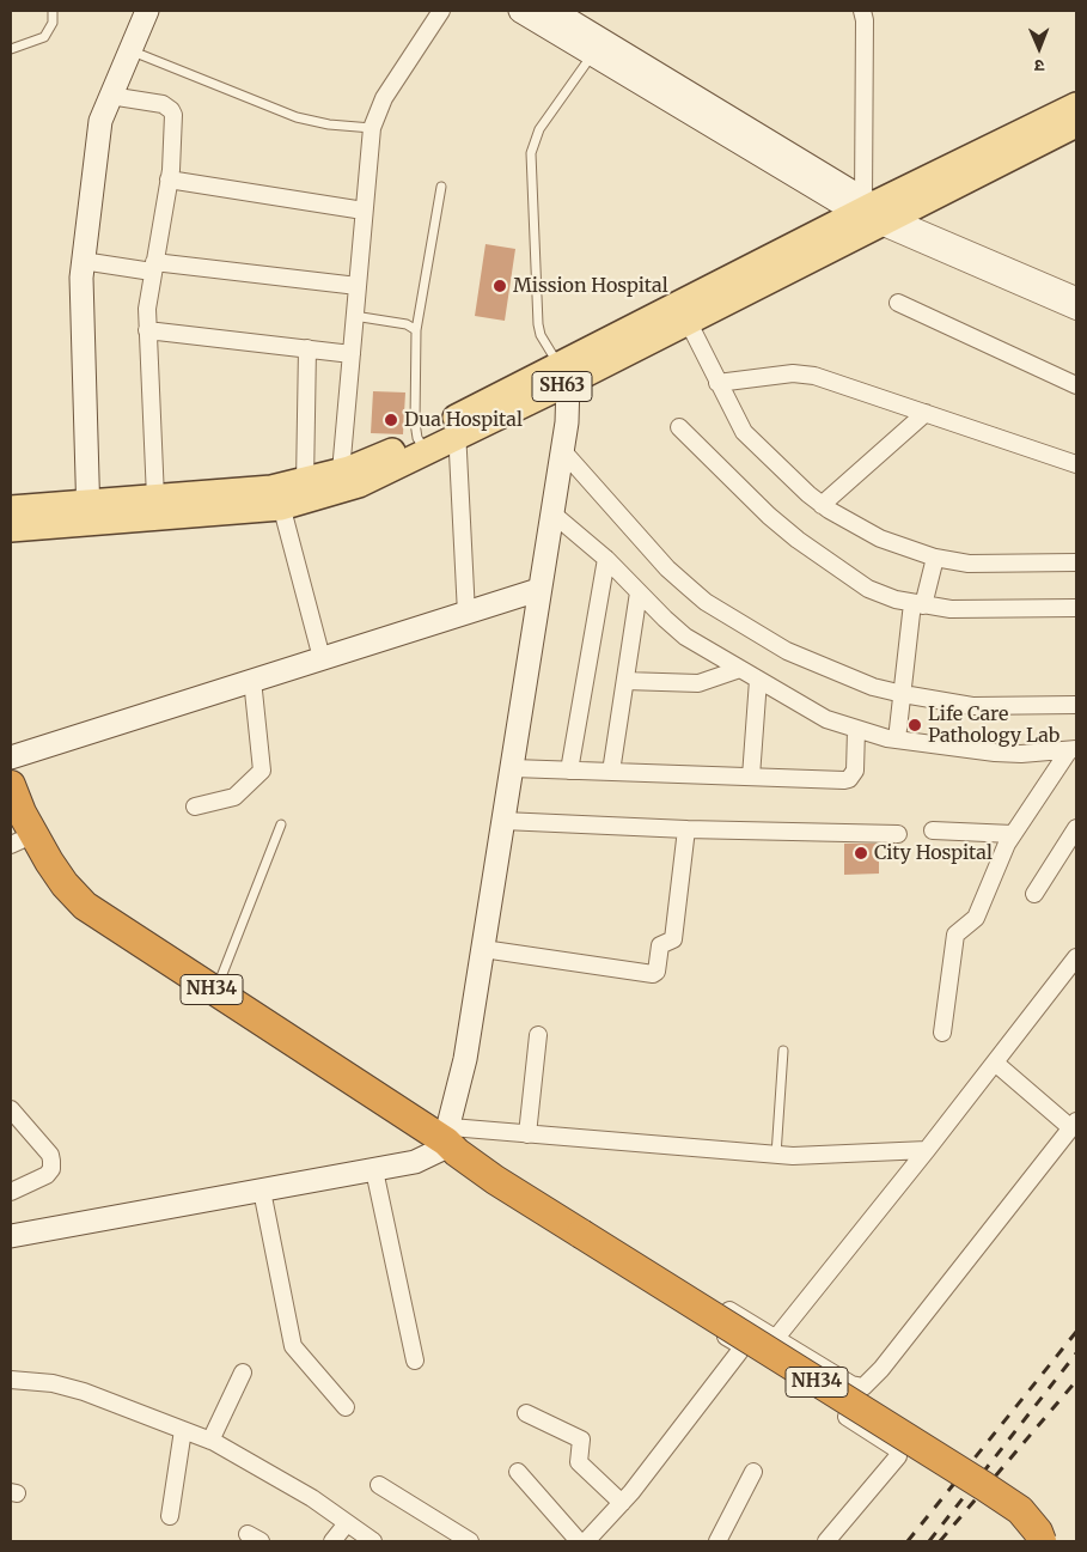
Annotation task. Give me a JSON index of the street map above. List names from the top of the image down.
{
  "streets": {
    "highway": ["NH34"],
    "main road": ["SH63"]
  },
  "places": [
    "Mission Hospital",
    "Dua Hospital",
    "Life Care Pathology Lab",
    "City Hospital"
  ],
  "north": "bottom"
}
